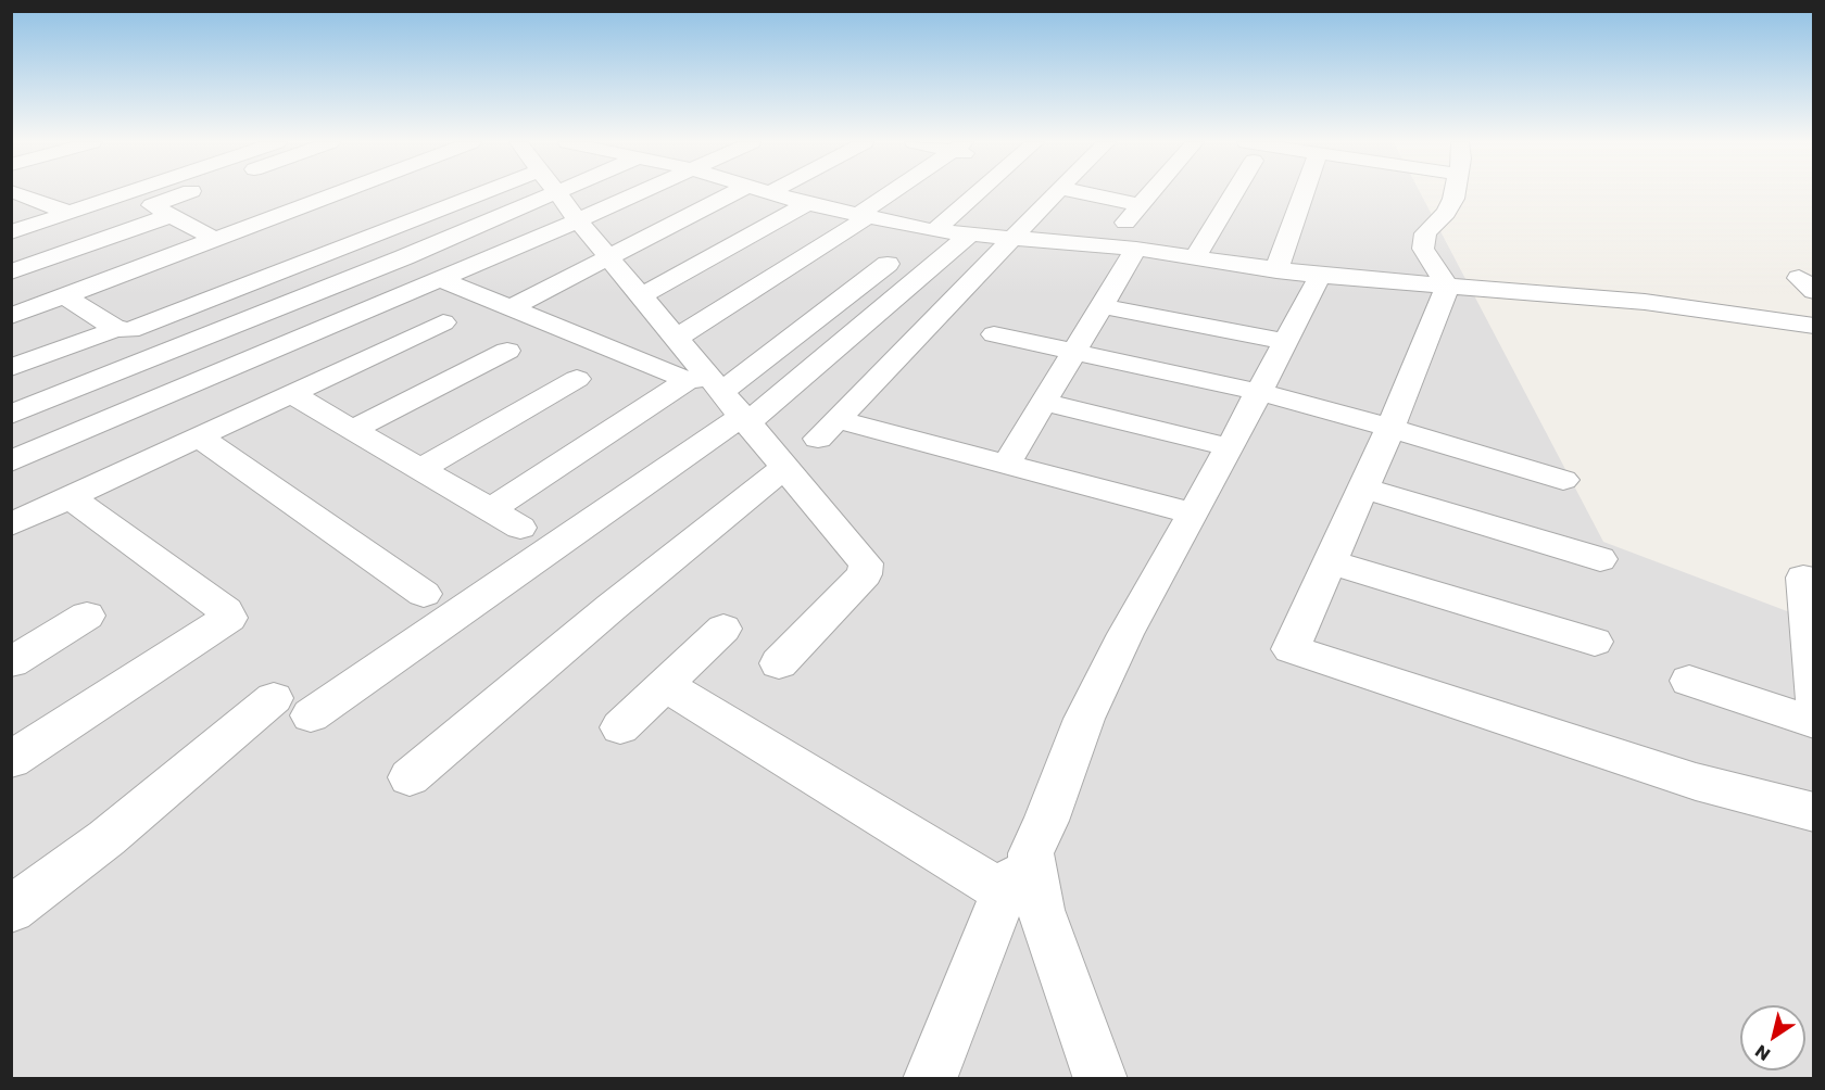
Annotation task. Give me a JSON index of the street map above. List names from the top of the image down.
{
  "north": "bottom left"
}
